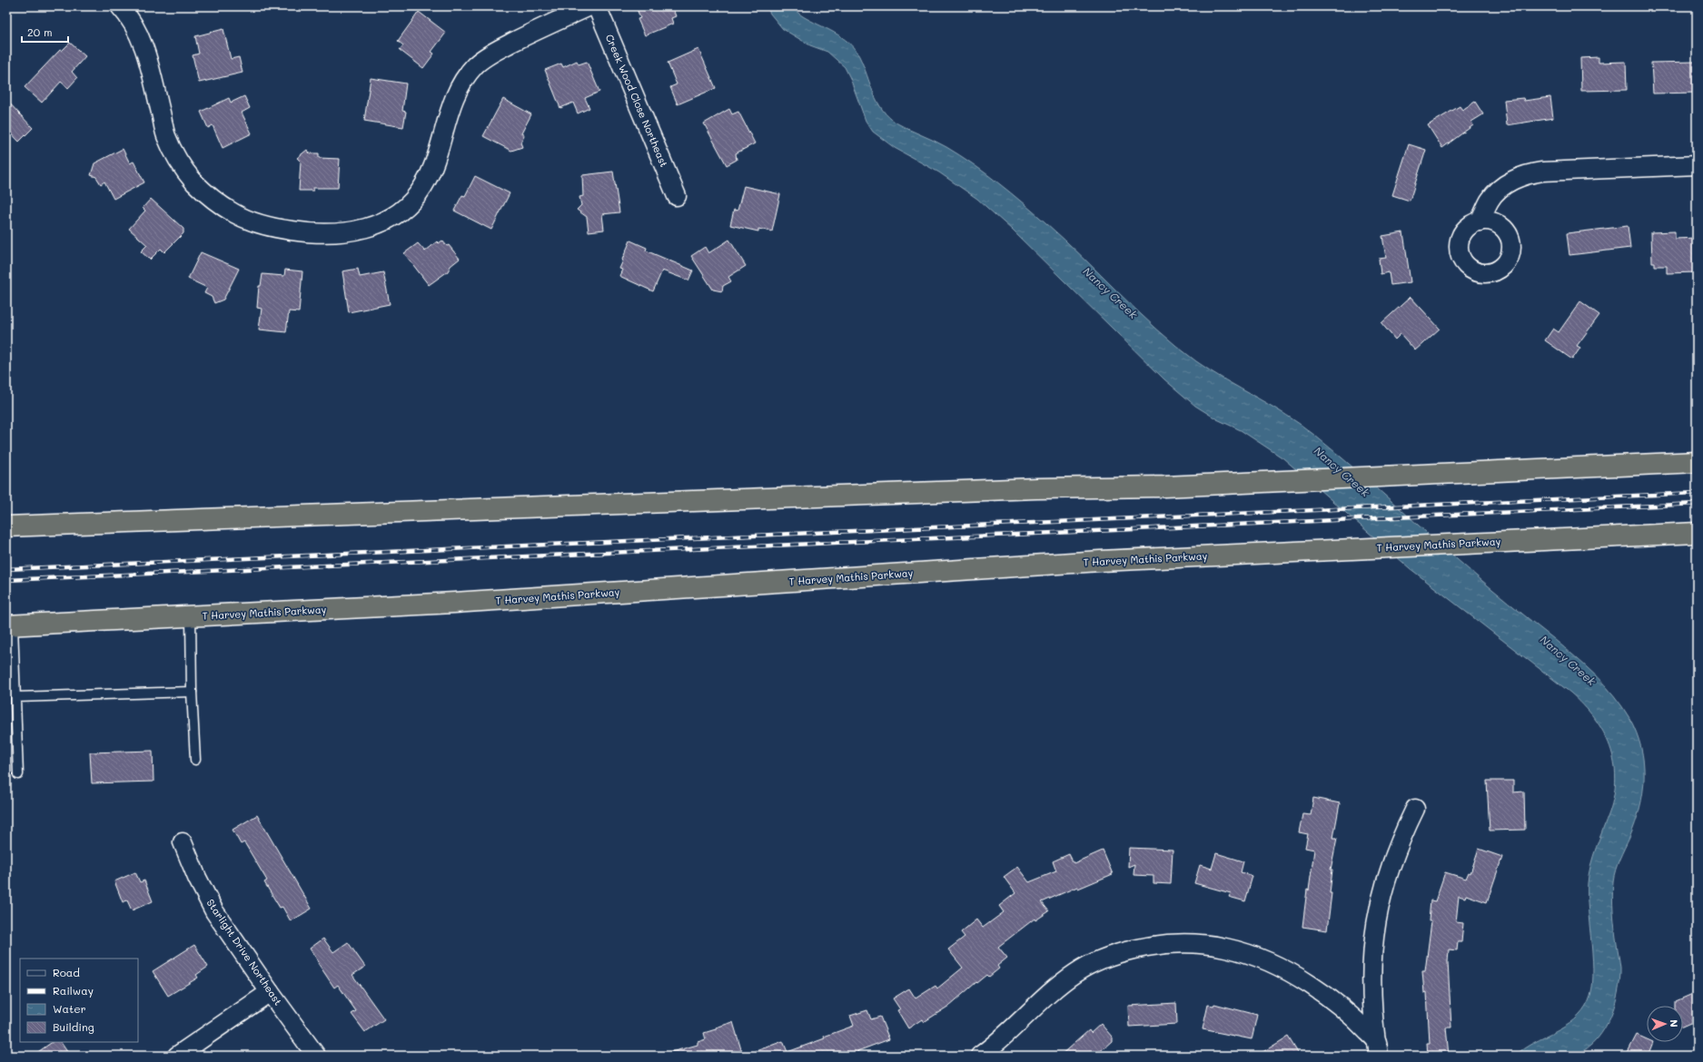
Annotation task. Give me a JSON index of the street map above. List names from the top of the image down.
{
  "streets": {
    "highway": ["T Harvey Mathis Parkway"],
    "street": ["Creek Wood Close Northeast", "Starlight Drive Northeast"]
  },
  "water": ["Nancy Creek"],
  "legend": [
    "Road",
    "Railway",
    "Water",
    "Building"
  ],
  "scale_bar": "20 m",
  "north": "right"
}
